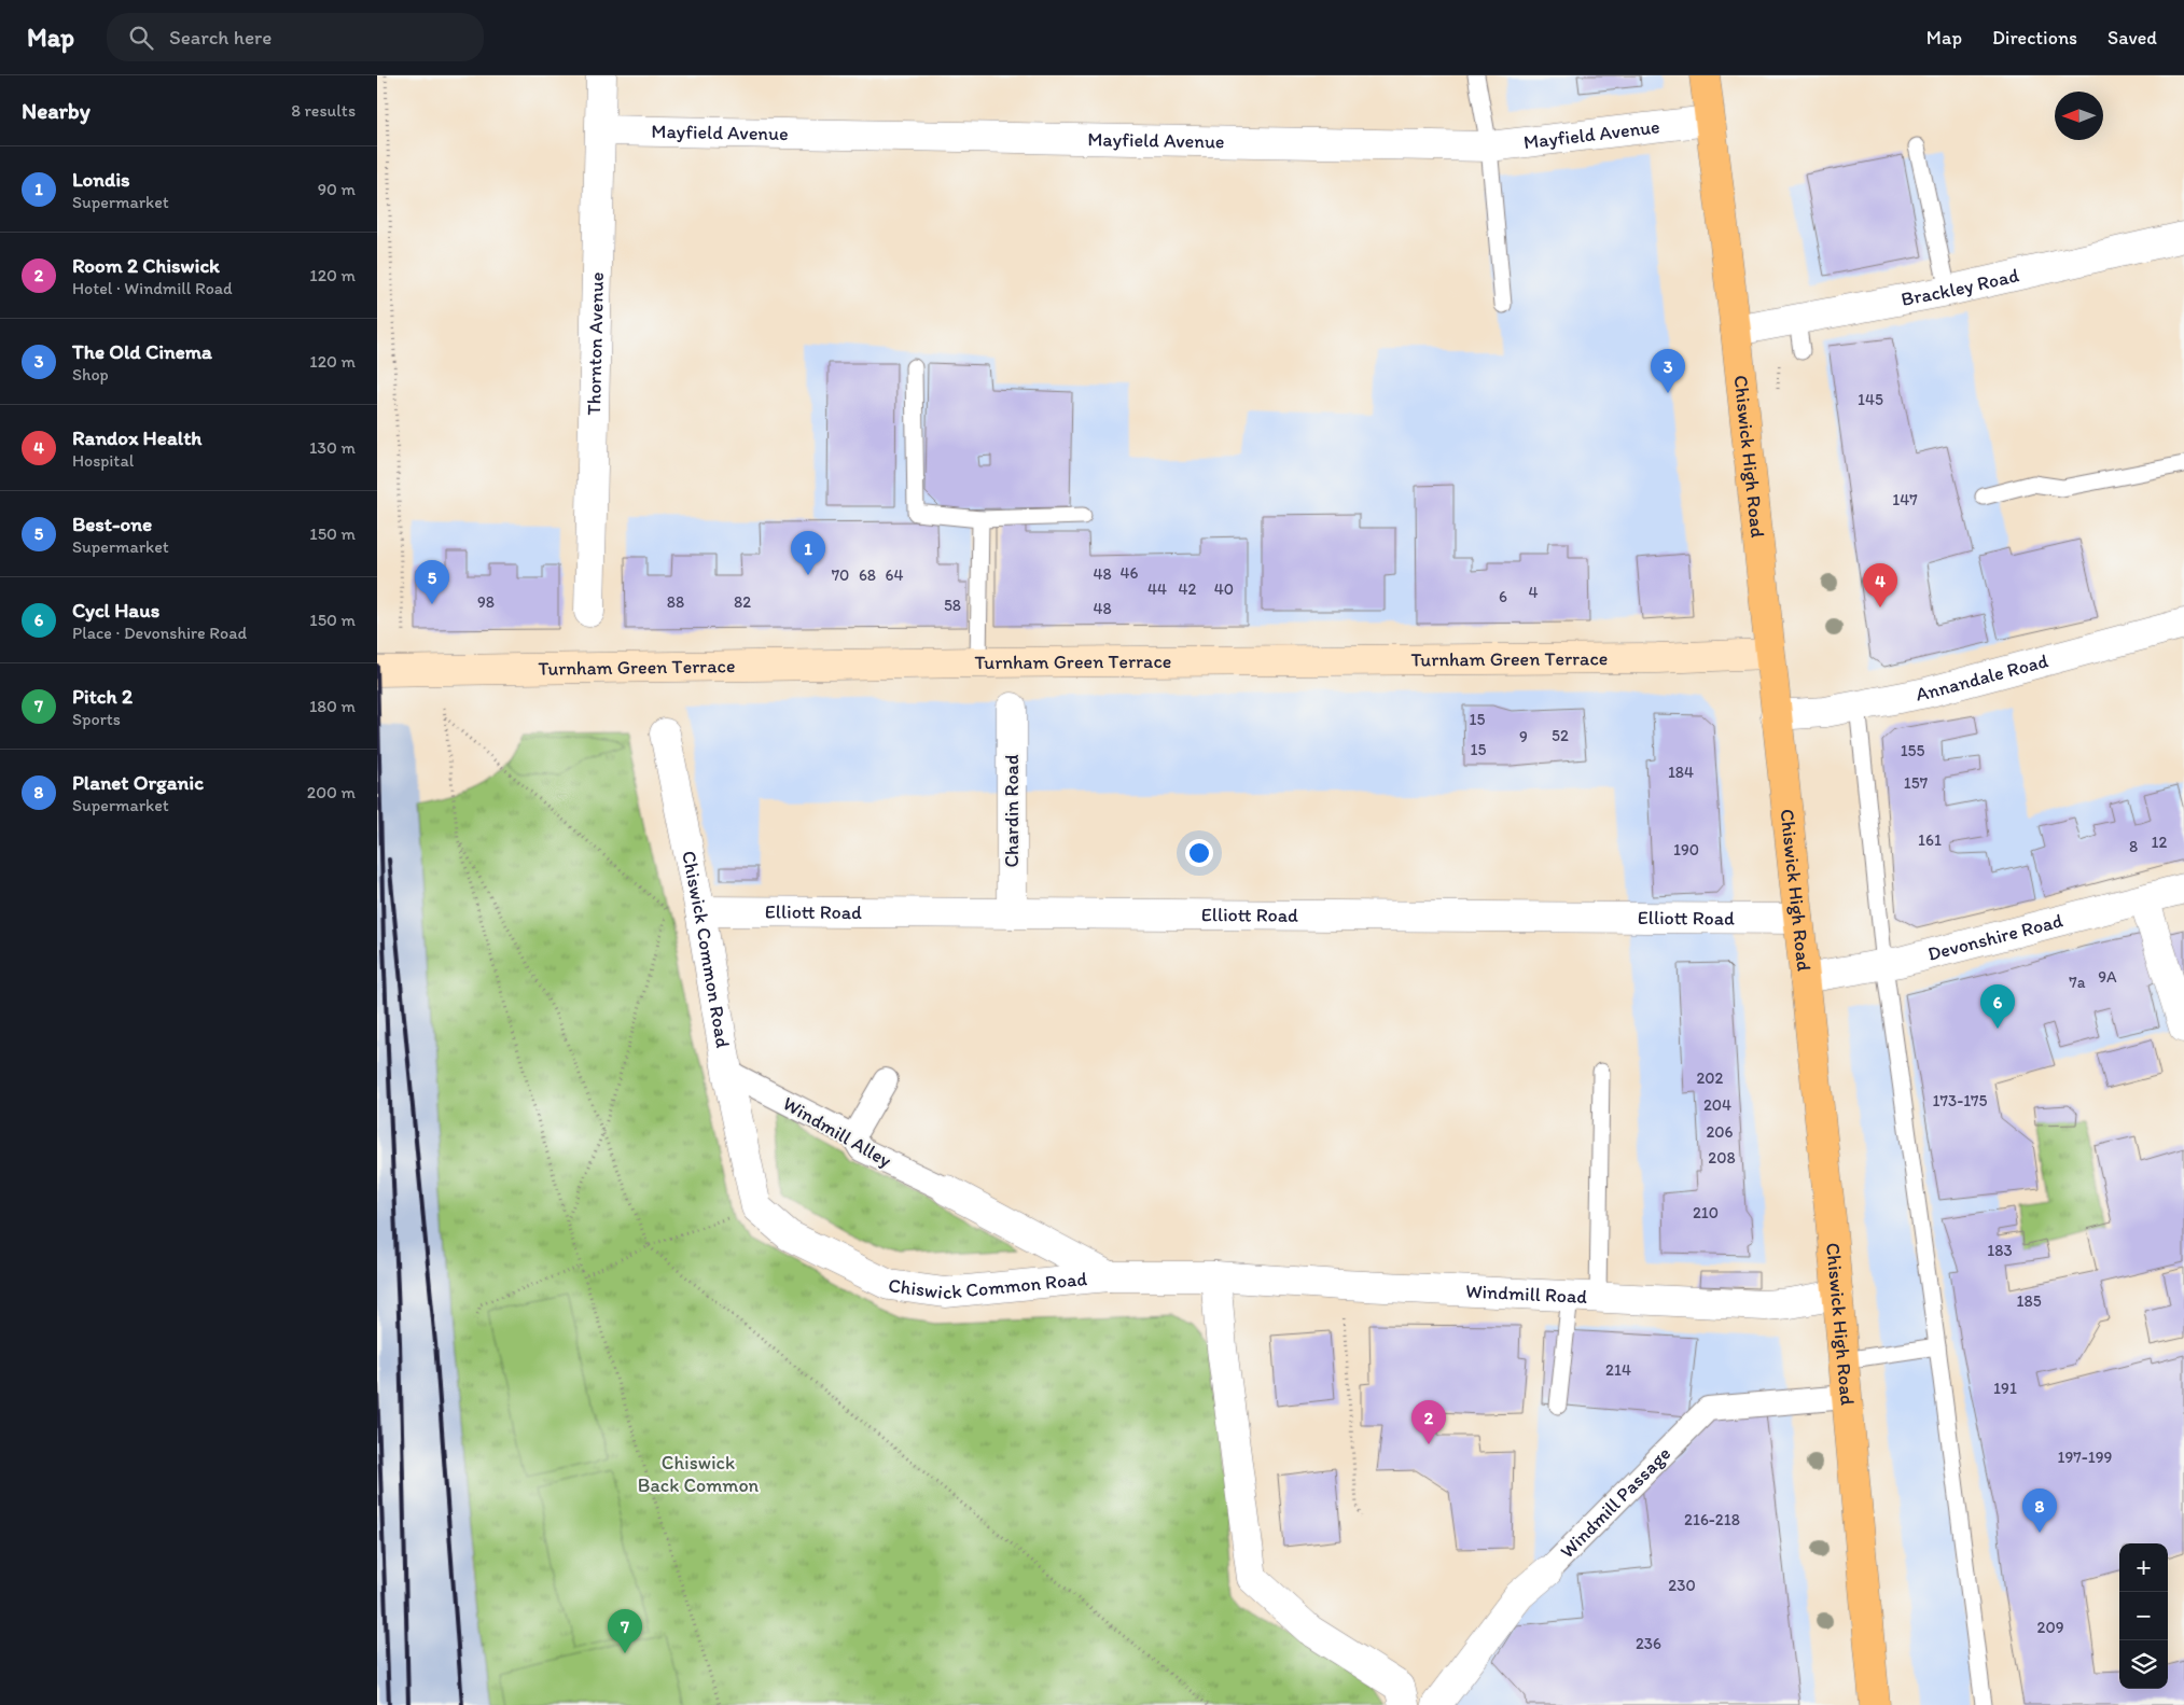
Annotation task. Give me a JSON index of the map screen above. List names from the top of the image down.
{
  "streets": {
    "main road": ["Chiswick High Road", "Turnham Green Terrace"],
    "street": [
      "Mayfield Avenue",
      "Brackley Road",
      "Thornton Avenue",
      "Annandale Road",
      "Chardin Road",
      "Elliott Road",
      "Devonshire Road",
      "Chiswick Common Road",
      "Windmill Alley",
      "Windmill Road",
      "Windmill Passage"
    ]
  },
  "crossings": [
    ["Mayfield Avenue", "Thornton Avenue"],
    ["Mayfield Avenue", "Chiswick High Road"],
    ["Brackley Road", "Chiswick High Road"],
    ["Chiswick High Road", "Turnham Green Terrace"],
    ["Chiswick High Road", "Annandale Road"],
    ["Chiswick High Road", "Elliott Road"],
    ["Chiswick High Road", "Devonshire Road"],
    ["Chiswick High Road", "Windmill Road"],
    ["Chiswick High Road", "Windmill Passage"],
    ["Chardin Road", "Elliott Road"],
    ["Elliott Road", "Chiswick Common Road"],
    ["Chiswick Common Road", "Windmill Alley"],
    ["Chiswick Common Road", "Windmill Road"]
  ],
  "parks": ["Chiswick Back Common"],
  "house_numbers": [
    "145",
    "147",
    "46",
    "48",
    "70",
    "68",
    "64",
    "44",
    "42",
    "40",
    "4",
    "6",
    "98",
    "88",
    "82",
    "58",
    "48",
    "15",
    "52",
    "9",
    "15",
    "155",
    "184",
    "157",
    "161",
    "12",
    "8",
    "190",
    "9A",
    "7a",
    "202",
    "173-175",
    "204",
    "206",
    "208",
    "210",
    "183",
    "185",
    "214",
    "191",
    "197-199",
    "216-218",
    "230",
    "209",
    "236"
  ],
  "north": "left",
  "page": {
    "header": "Map",
    "search": "Search here",
    "nav": ["Map", "Directions", "Saved"],
    "heading": ["Nearby", "8 results"],
    "list": [
      {
        "mark": "1",
        "name": "Londis",
        "note": "Supermarket",
        "value": "90 m"
      },
      {
        "mark": "2",
        "name": "Room 2 Chiswick",
        "note": "Hotel · Windmill Road",
        "value": "120 m"
      },
      {
        "mark": "3",
        "name": "The Old Cinema",
        "note": "Shop",
        "value": "120 m"
      },
      {
        "mark": "4",
        "name": "Randox Health",
        "note": "Hospital",
        "value": "130 m"
      },
      {
        "mark": "5",
        "name": "Best-one",
        "note": "Supermarket",
        "value": "150 m"
      },
      {
        "mark": "6",
        "name": "Cycl Haus",
        "note": "Place · Devonshire Road",
        "value": "150 m"
      },
      {
        "mark": "7",
        "name": "Pitch 2",
        "note": "Sports",
        "value": "180 m"
      },
      {
        "mark": "8",
        "name": "Planet Organic",
        "note": "Supermarket",
        "value": "200 m"
      }
    ],
    "pins": [
      "3",
      "1",
      "5",
      "4",
      "6",
      "2",
      "8",
      "7"
    ],
    "map_buttons": ["+", "−"]
  }
}
